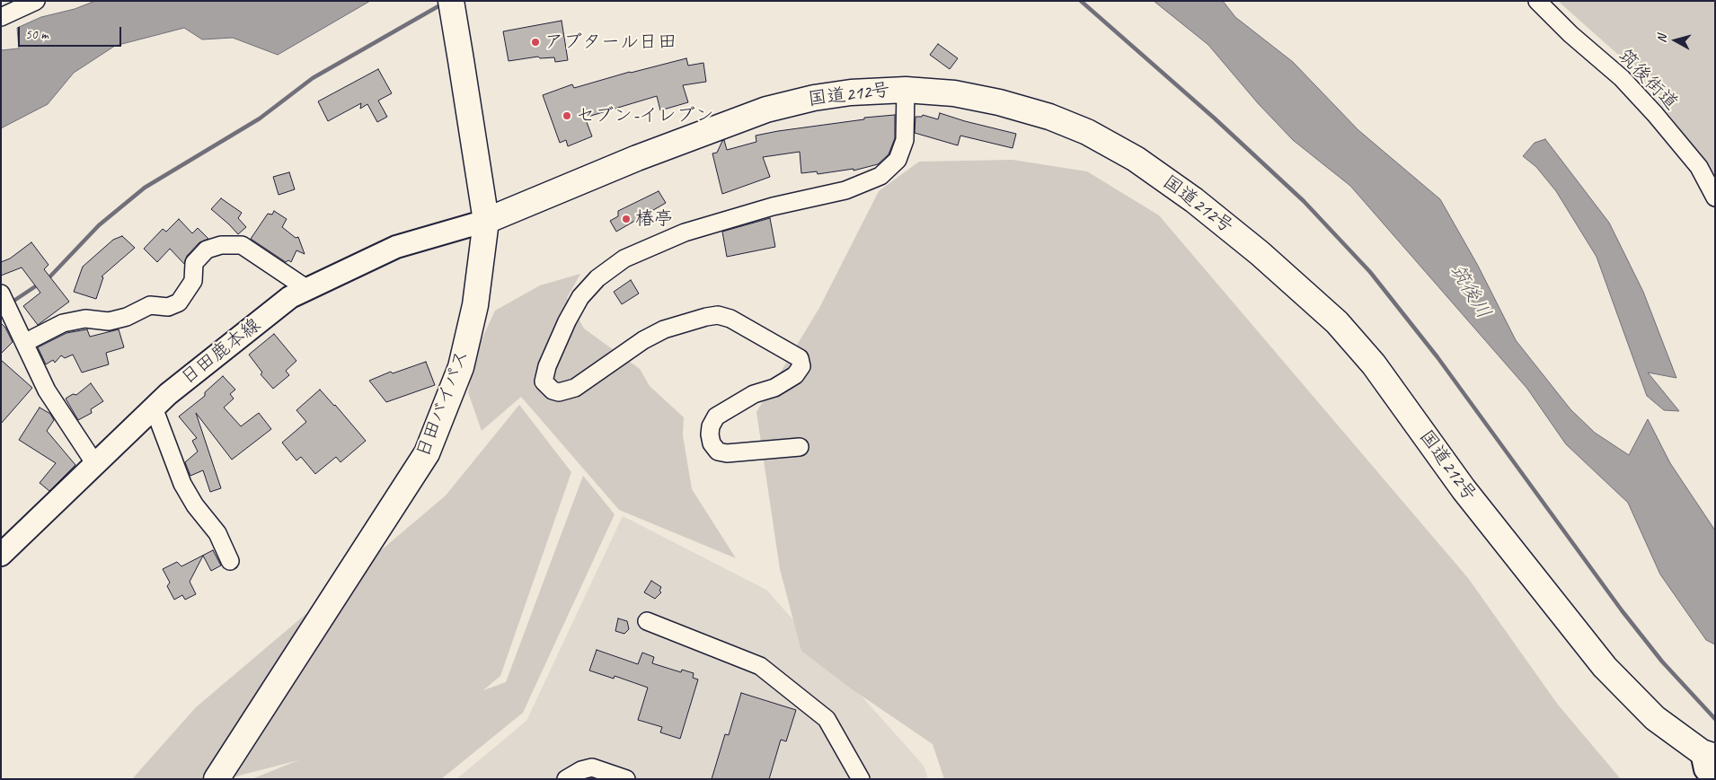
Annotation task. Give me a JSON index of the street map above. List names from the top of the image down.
{
  "streets": {
    "highway": ["国道212号", "日田バイパス"],
    "main road": ["日田鹿本線"],
    "street": ["筑後街道"]
  },
  "crossings": [
    ["国道212号", "日田鹿本線"],
    ["国道212号", "日田バイパス"],
    ["日田鹿本線", "日田バイパス"]
  ],
  "water": ["筑後川"],
  "places": ["アブタール日田", "セブン-イレブン", "椿亭"],
  "scale_bar": "50 m",
  "north": "left"
}
